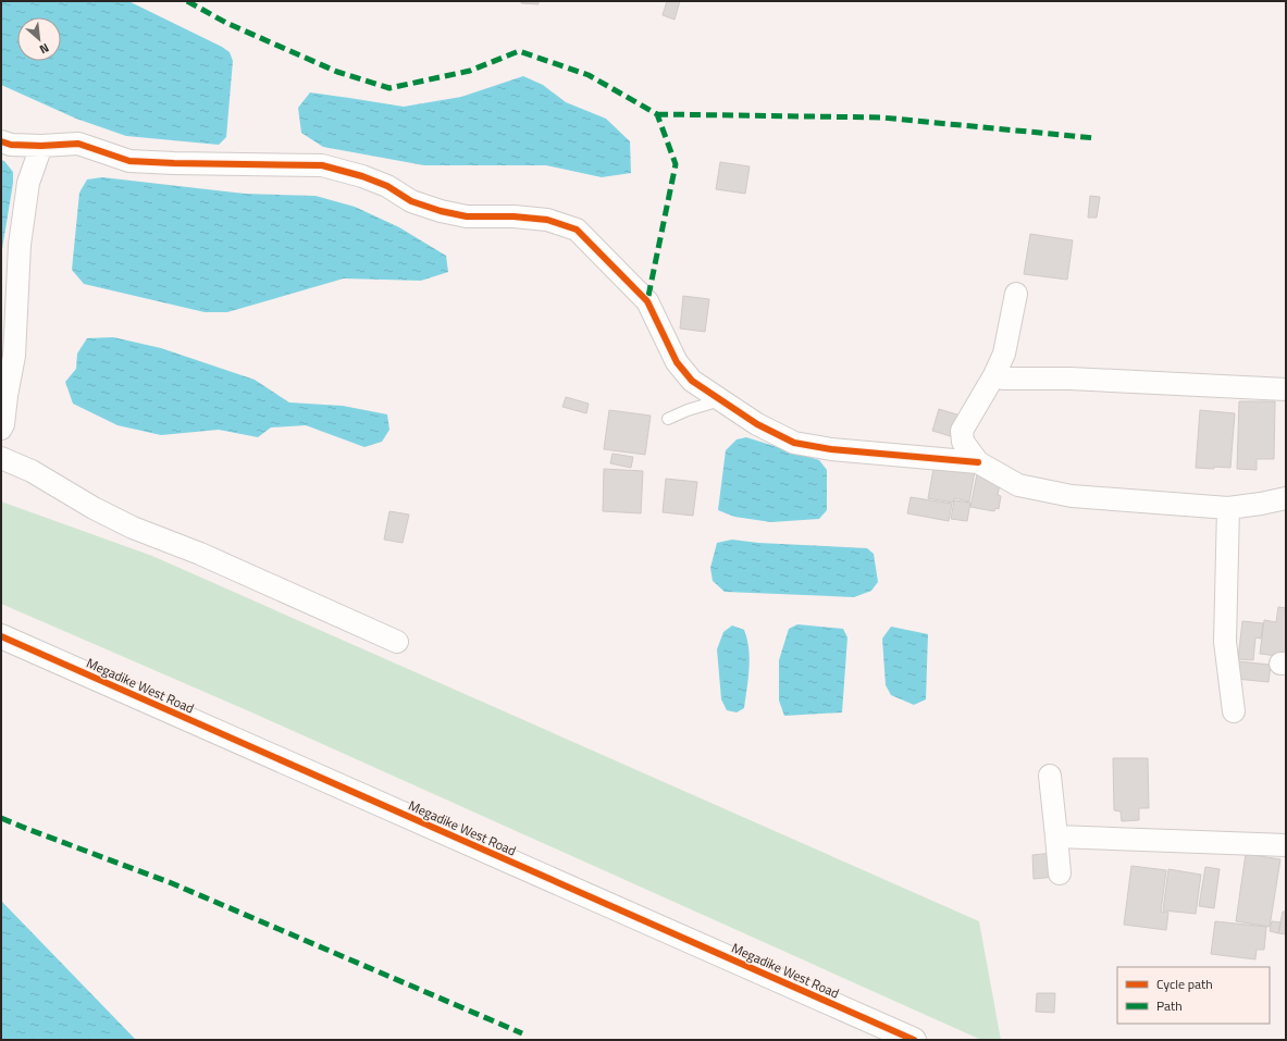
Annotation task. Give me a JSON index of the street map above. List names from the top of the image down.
{
  "streets": {
    "street": ["Megadike West Road"]
  },
  "legend": ["Cycle path", "Path"],
  "north": "bottom right"
}
